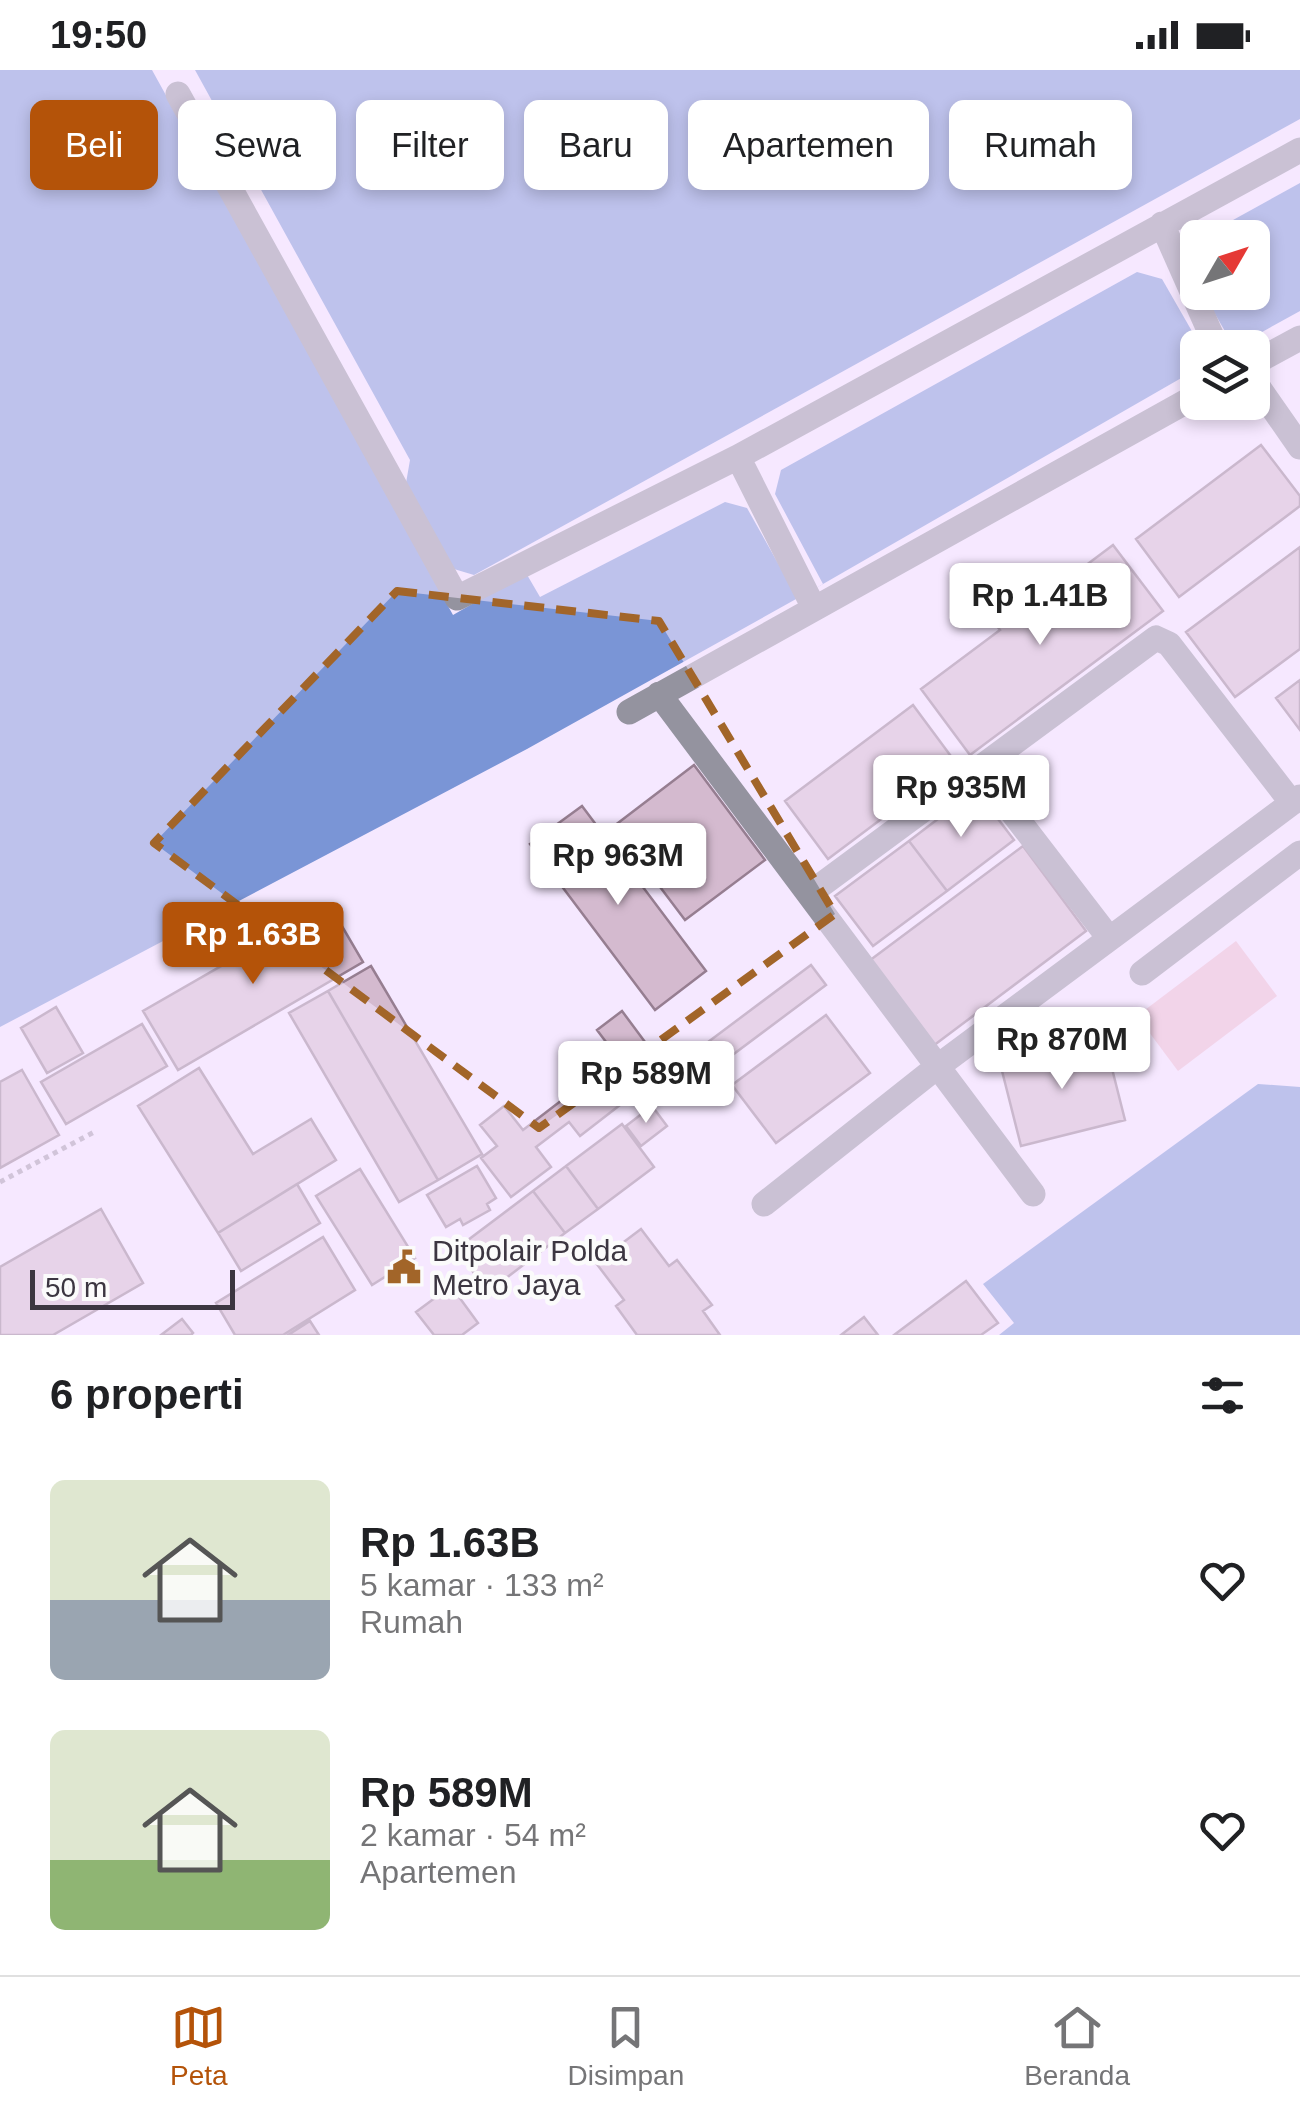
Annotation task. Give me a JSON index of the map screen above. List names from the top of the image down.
{
  "places": {
    "public building": ["Ditpolair Polda Metro Jaya"]
  },
  "scale_bar": "50 m",
  "north": "top right",
  "page": {
    "status": "19:50",
    "chip": [
      "Beli",
      "Sewa",
      "Filter",
      "Baru",
      "Apartemen",
      "Rumah"
    ],
    "price": [
      "Rp 1.41B",
      "Rp 935M",
      "Rp 963M",
      "Rp 1.63B",
      "Rp 870M",
      "Rp 589M"
    ],
    "scale": "50 m",
    "heading": "6 properti",
    "list": [
      {
        "name": "Rp 1.63B",
        "note": "5 kamar · 133 m² · Rumah"
      },
      {
        "name": "Rp 589M",
        "note": "2 kamar · 54 m² · Apartemen"
      }
    ],
    "tabs": ["Peta", "Disimpan", "Beranda"]
  }
}
